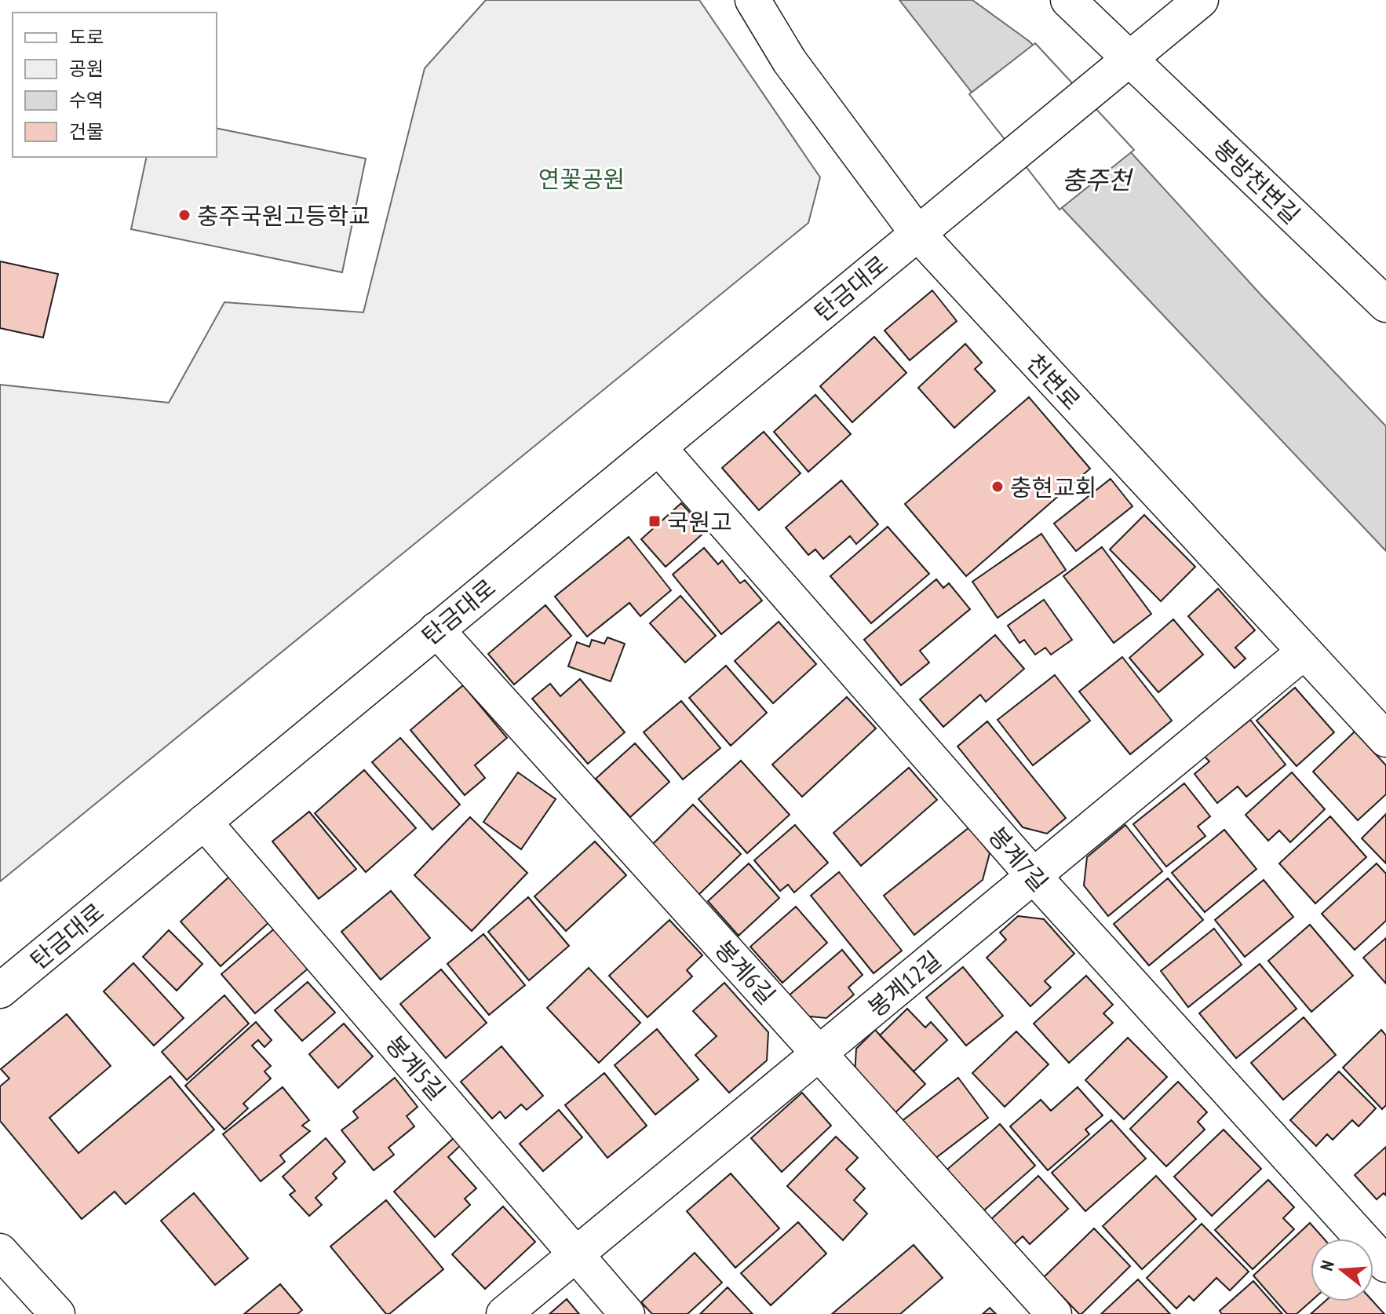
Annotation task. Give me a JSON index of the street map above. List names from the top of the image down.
{
  "streets": {
    "street": [
      "봉방천변길",
      "탄금대로",
      "천변로",
      "봉계7길",
      "봉계6길",
      "봉계12길",
      "봉계5길"
    ]
  },
  "crossings": [
    ["봉방천변길", "탄금대로"],
    ["탄금대로", "천변로"],
    ["탄금대로", "봉계7길"],
    ["탄금대로", "봉계6길"],
    ["탄금대로", "봉계5길"],
    ["천변로", "봉계12길"],
    ["봉계7길", "봉계12길"],
    ["봉계6길", "봉계12길"],
    ["봉계12길", "봉계5길"]
  ],
  "water": ["충주천"],
  "parks": ["연꽃공원"],
  "places": {
    "other": ["충주국원고등학교", "충현교회"],
    "transit": ["국원고"]
  },
  "legend": [
    "도로",
    "공원",
    "수역",
    "건물"
  ],
  "north": "left"
}
